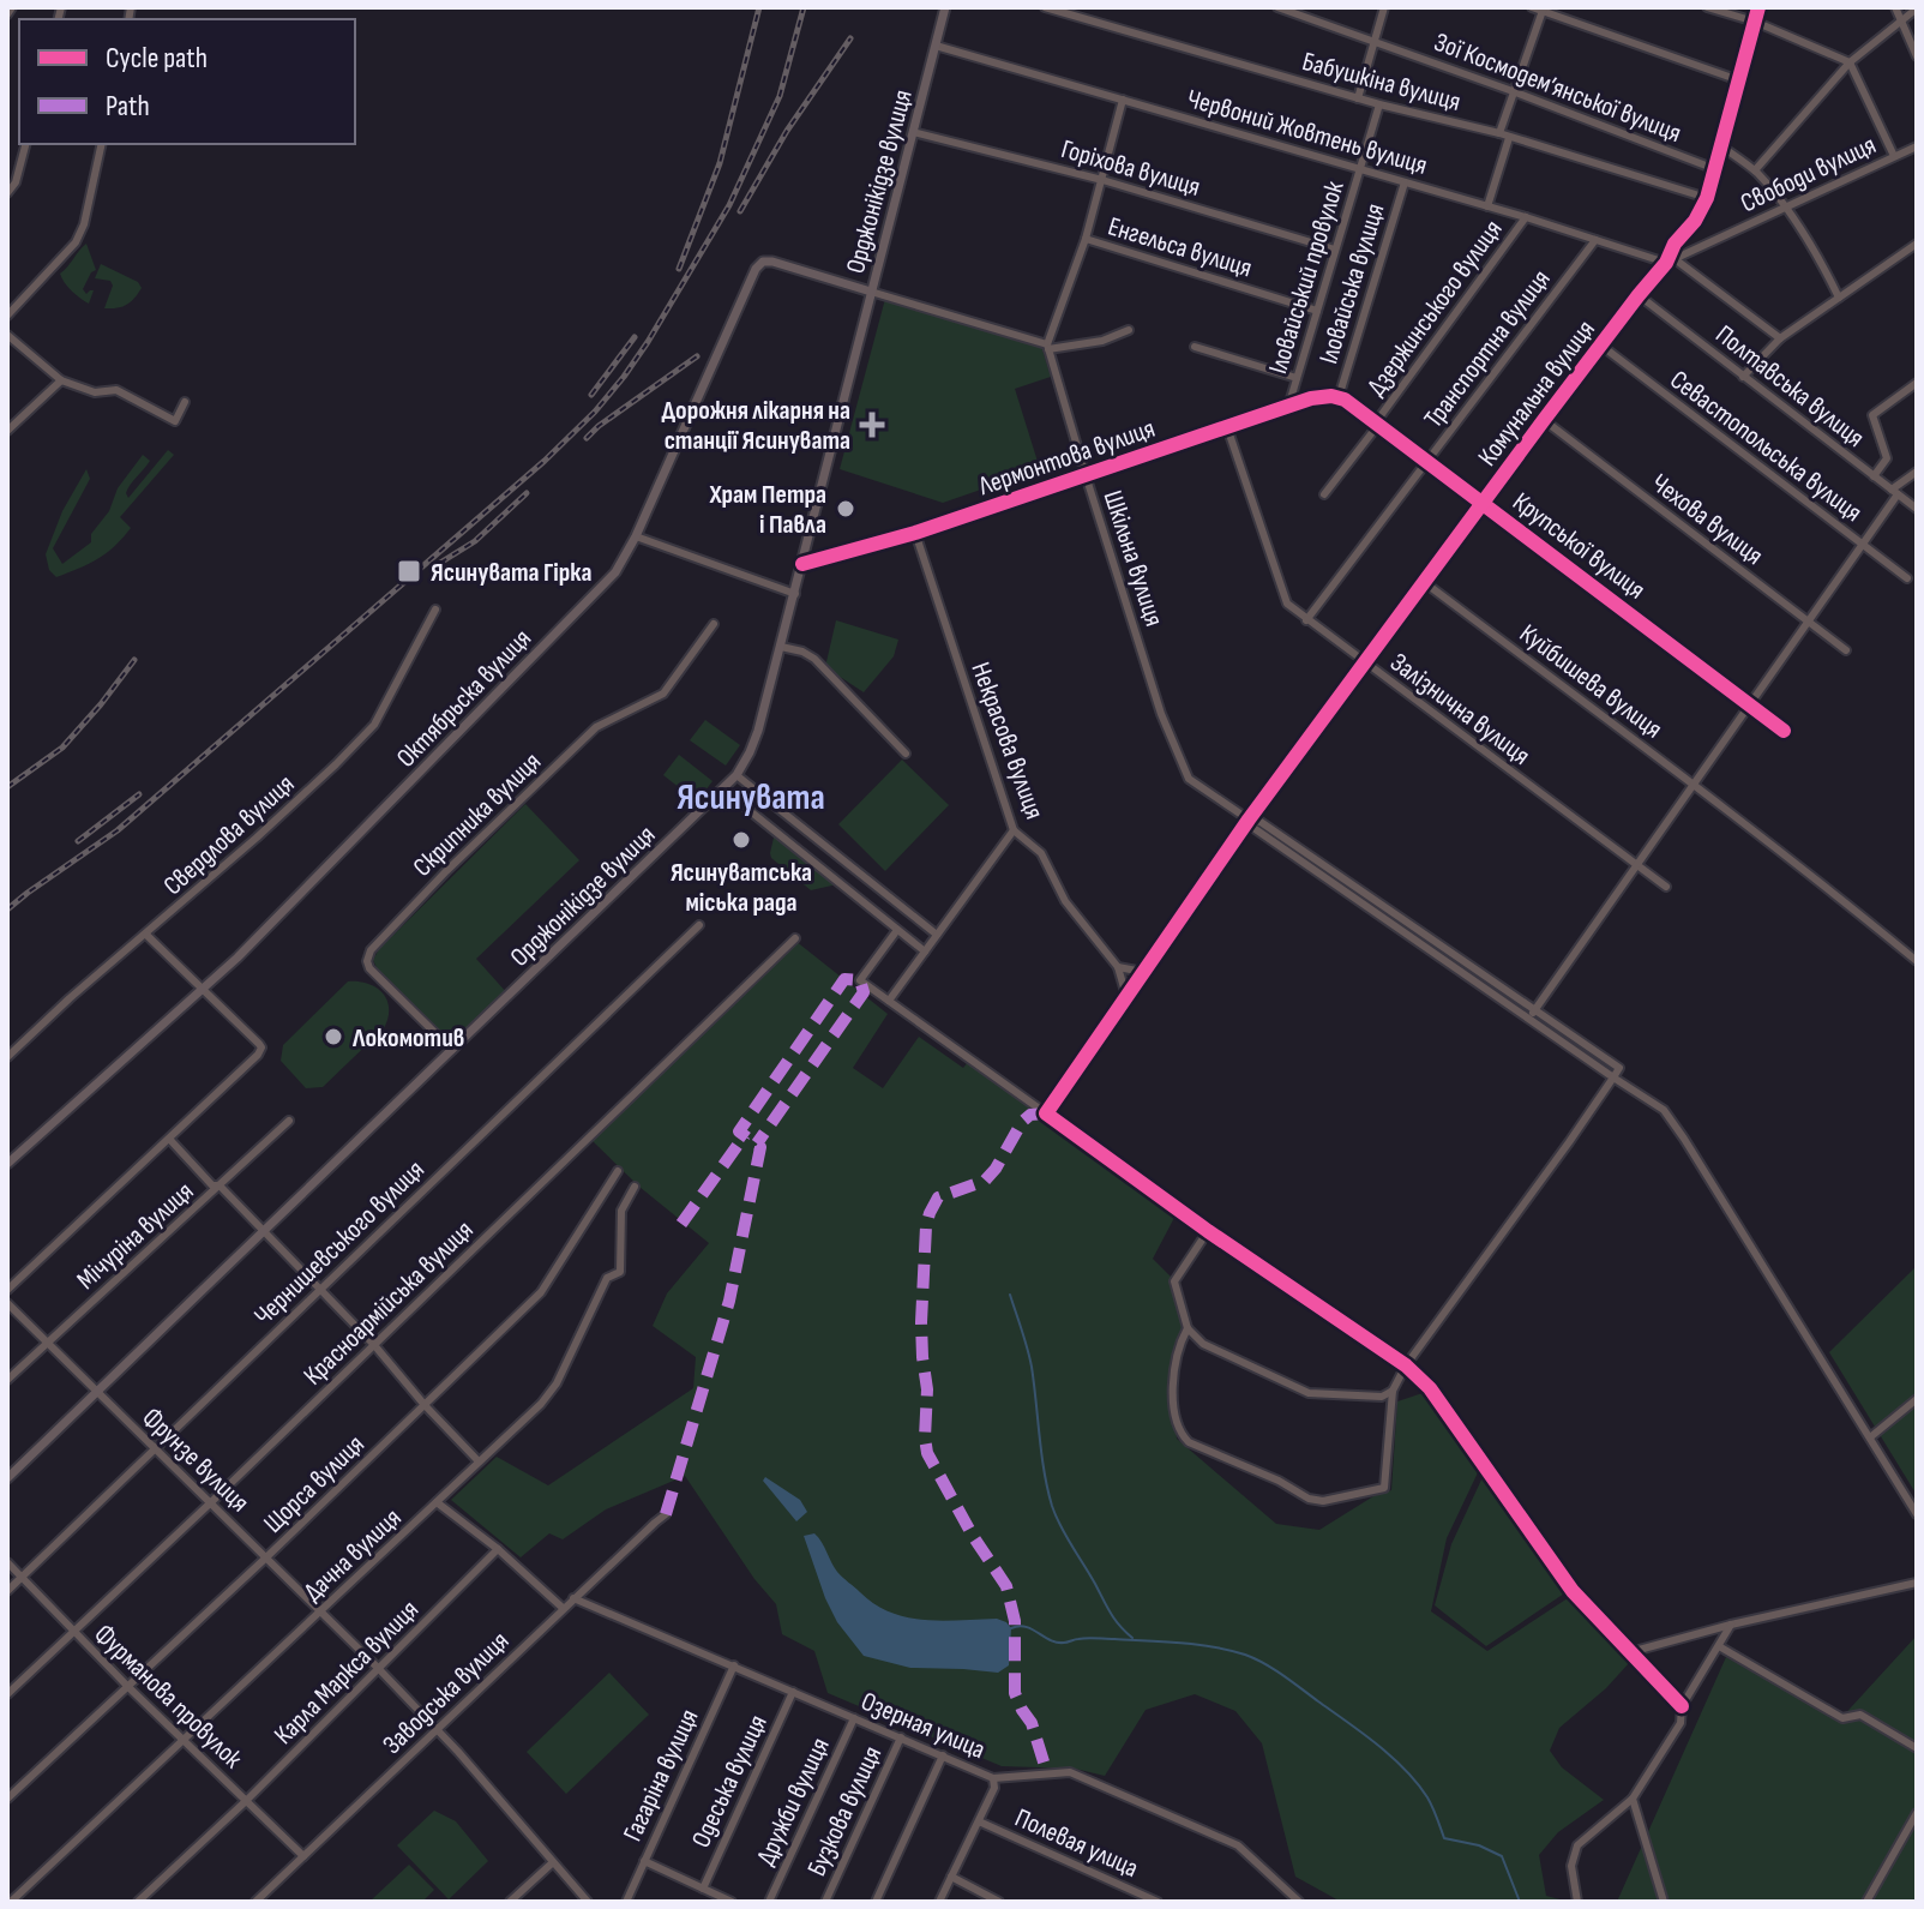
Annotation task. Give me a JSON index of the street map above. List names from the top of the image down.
{
  "streets": {
    "main road": ["Орджонікідзе вулиця", "Октябрьска вулиця"],
    "street": [
      "Бабушкіна вулиця",
      "Зої Космодем’янської вулиця",
      "Червоний Жовтень вулиця",
      "Горіхова вулиця",
      "Свободи вулиця",
      "Енгельса вулиця",
      "Іловайський провулок",
      "Іловайська вулиця",
      "Дзержинського вулиця",
      "Транспортна вулиця",
      "Полтавська вулиця",
      "Комунальна вулиця",
      "Севастопольська вулиця",
      "Лермонтова вулиця",
      "Чехова вулиця",
      "Крупської вулиця",
      "Шкільна вулиця",
      "Куйбишева вулиця",
      "Залізнична вулиця",
      "Некрасова вулиця",
      "Скрипника вулиця",
      "Свердлова вулиця",
      "Мічуріна вулиця",
      "Чернишевського вулиця",
      "Красноармійська вулиця",
      "Фрунзе вулиця",
      "Щорса вулиця",
      "Дачна вулиця",
      "Карла Маркса вулиця",
      "Заводська вулиця",
      "Фурманова провулок",
      "Озерная улица",
      "Гагаріна вулиця",
      "Одеська вулиця",
      "Дружби вулиця",
      "Бузкова вулиця",
      "Полевая улица"
    ]
  },
  "crossings": [
    ["Бабушкіна вулиця", "Іловайський провулок"],
    ["Бабушкіна вулиця", "Комунальна вулиця"],
    ["Зої Космодем’янської вулиця", "Комунальна вулиця"],
    ["Червоний Жовтень вулиця", "Свободи вулиця"],
    ["Червоний Жовтень вулиця", "Орджонікідзе вулиця"],
    ["Червоний Жовтень вулиця", "Іловайський провулок"],
    ["Червоний Жовтень вулиця", "Іловайська вулиця"],
    ["Червоний Жовтень вулиця", "Дзержинського вулиця"],
    ["Червоний Жовтень вулиця", "Транспортна вулиця"],
    ["Червоний Жовтень вулиця", "Комунальна вулиця"],
    ["Горіхова вулиця", "Орджонікідзе вулиця"],
    ["Горіхова вулиця", "Іловайський провулок"],
    ["Свободи вулиця", "Комунальна вулиця"],
    ["Орджонікідзе вулиця", "Лермонтова вулиця"],
    ["Орджонікідзе вулиця", "Октябрьска вулиця"],
    ["Орджонікідзе вулиця", "Скрипника вулиця"],
    ["Орджонікідзе вулиця", "Фрунзе вулиця"],
    ["Енгельса вулиця", "Іловайський провулок"],
    ["Іловайський провулок", "Лермонтова вулиця"],
    ["Іловайська вулиця", "Лермонтова вулиця"],
    ["Іловайська вулиця", "Крупської вулиця"],
    ["Дзержинського вулиця", "Крупської вулиця"],
    ["Транспортна вулиця", "Крупської вулиця"],
    ["Транспортна вулиця", "Залізнична вулиця"],
    ["Полтавська вулиця", "Комунальна вулиця"],
    ["Комунальна вулиця", "Севастопольська вулиця"],
    ["Комунальна вулиця", "Чехова вулиця"],
    ["Комунальна вулиця", "Крупської вулиця"],
    ["Комунальна вулиця", "Шкільна вулиця"],
    ["Комунальна вулиця", "Куйбишева вулиця"],
    ["Комунальна вулиця", "Залізнична вулиця"],
    ["Лермонтова вулиця", "Крупської вулиця"],
    ["Лермонтова вулиця", "Шкільна вулиця"],
    ["Лермонтова вулиця", "Залізнична вулиця"],
    ["Лермонтова вулиця", "Некрасова вулиця"],
    ["Мічуріна вулиця", "Фрунзе вулиця"],
    ["Чернишевського вулиця", "Фрунзе вулиця"],
    ["Чернишевського вулиця", "Фурманова провулок"],
    ["Красноармійська вулиця", "Фрунзе вулиця"],
    ["Красноармійська вулиця", "Фурманова провулок"],
    ["Фрунзе вулиця", "Щорса вулиця"],
    ["Фрунзе вулиця", "Дачна вулиця"],
    ["Фрунзе вулиця", "Карла Маркса вулиця"],
    ["Фрунзе вулиця", "Заводська вулиця"],
    ["Щорса вулиця", "Фурманова провулок"],
    ["Дачна вулиця", "Фурманова провулок"],
    ["Карла Маркса вулиця", "Фурманова провулок"],
    ["Заводська вулиця", "Фурманова провулок"],
    ["Заводська вулиця", "Озерная улица"],
    ["Озерная улица", "Гагаріна вулиця"],
    ["Озерная улица", "Одеська вулиця"],
    ["Озерная улица", "Дружби вулиця"],
    ["Озерная улица", "Бузкова вулиця"]
  ],
  "districts": ["Ясинувата"],
  "places": {
    "health": ["Дорожня лікарня на станції Ясинувата"],
    "other": ["Храм Петра і Павла", "Ясинуватська міська рада", "Локомотив"],
    "transit": ["Ясинувата Гірка"]
  },
  "legend": ["Cycle path", "Path"]
}
